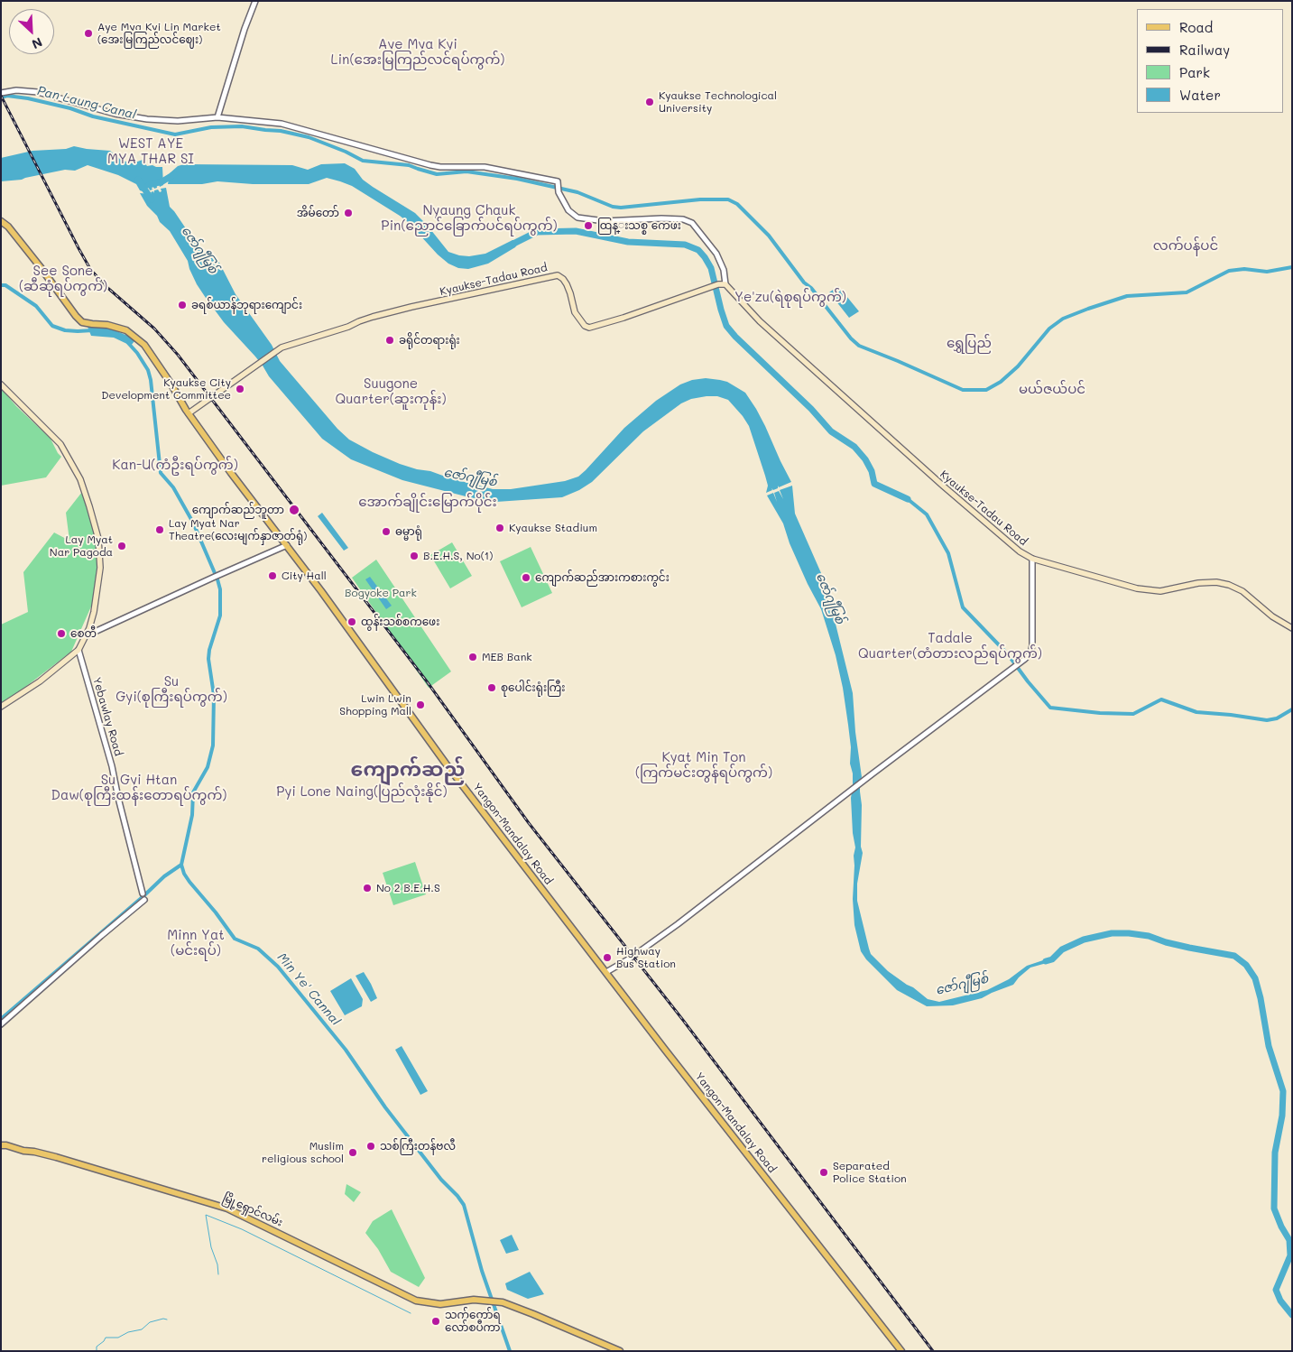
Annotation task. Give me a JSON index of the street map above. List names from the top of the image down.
{
  "streets": {
    "main road": ["Kyaukse-Tadau Road", "Yangon-Mandalay Road", "မြို့ရှောင်လမ်း"],
    "street": ["Yebawlay Road"]
  },
  "crossings": [
    ["Kyaukse-Tadau Road", "Yangon-Mandalay Road"]
  ],
  "districts": [
    "Aye Mya Kyi Lin(အေးမြကြည်လင်ရပ်ကွက်)",
    "WEST AYE MYA THAR SI",
    "Nyaung Chauk Pin(ညောင်ခြောက်ပင်ရပ်ကွက်)",
    "လက်ပန်ပင်",
    "See Sone (ဆီဆုံရပ်ကွက်)",
    "Ye'zu(ရဲစုရပ်ကွက်)",
    "ရွှေပြည်",
    "Suugone Quarter(ဆူးကုန်း)",
    "မယ်ဇယ်ပင်",
    "Kan-U(ကံဦးရပ်ကွက်)",
    "အောက်ချိုင်းမြောက်ပိုင်း",
    "Tadale Quarter(တံတားလည်ရပ်ကွက်)",
    "Su Gyi(စုကြီးရပ်ကွက်)",
    "Kyat Min Ton (ကြက်မင်းတွန်ရပ်ကွက်)",
    "ကျောက်ဆည်",
    "Su Gyi Htan Daw(စုကြီးထန်းတောရပ်ကွက်)",
    "Pyi Lone Naing(ပြည်လုံးနိုင်)",
    "Minn Yat (မင်းရပ်)"
  ],
  "water": ["Pan Laung Canal", "ဇော်ဂျီမြစ်", "Min Ye' Cannal"],
  "parks": ["Bogyoke Park"],
  "places": [
    "Aye Mya Kyi Lin Market (အေးမြကြည်လင်ဈေး)",
    "Kyaukse Technological University",
    "အိမ်တော်",
    "ထြန္းသစ္စ ကေဖး",
    "ခရစ်ယာန်ဘုရားကျောင်း",
    "ခရိုင်တရားရုံး",
    "Kyaukse City Development Committee",
    "ကျောက်ဆည်ဘူတာ",
    "Kyaukse Stadium",
    "Lay Myat Nar Theatre(လေးမျက်နှာဇာတ်ရုံ)",
    "ဓမ္မာရုံ",
    "Lay Myat Nar Pagoda",
    "B.E.H.S, No(1)",
    "City Hall",
    "ကျောက်ဆည်အားကစားကွင်း",
    "ထွန်းသစ်စကဖေး",
    "စေတီ",
    "MEB Bank",
    "စုပေါင်းရုံးကြီး",
    "Lwin Lwin Shopping Mall",
    "No 2 B.E.H.S",
    "Highway Bus Station",
    "သစ်ကြီးတန်ဗလီ",
    "Muslim religious school",
    "Separated Police Station",
    "သက်တော်ရ လော်စပီကာ"
  ],
  "legend": [
    "Road",
    "Railway",
    "Park",
    "Water"
  ],
  "north": "bottom right"
}
